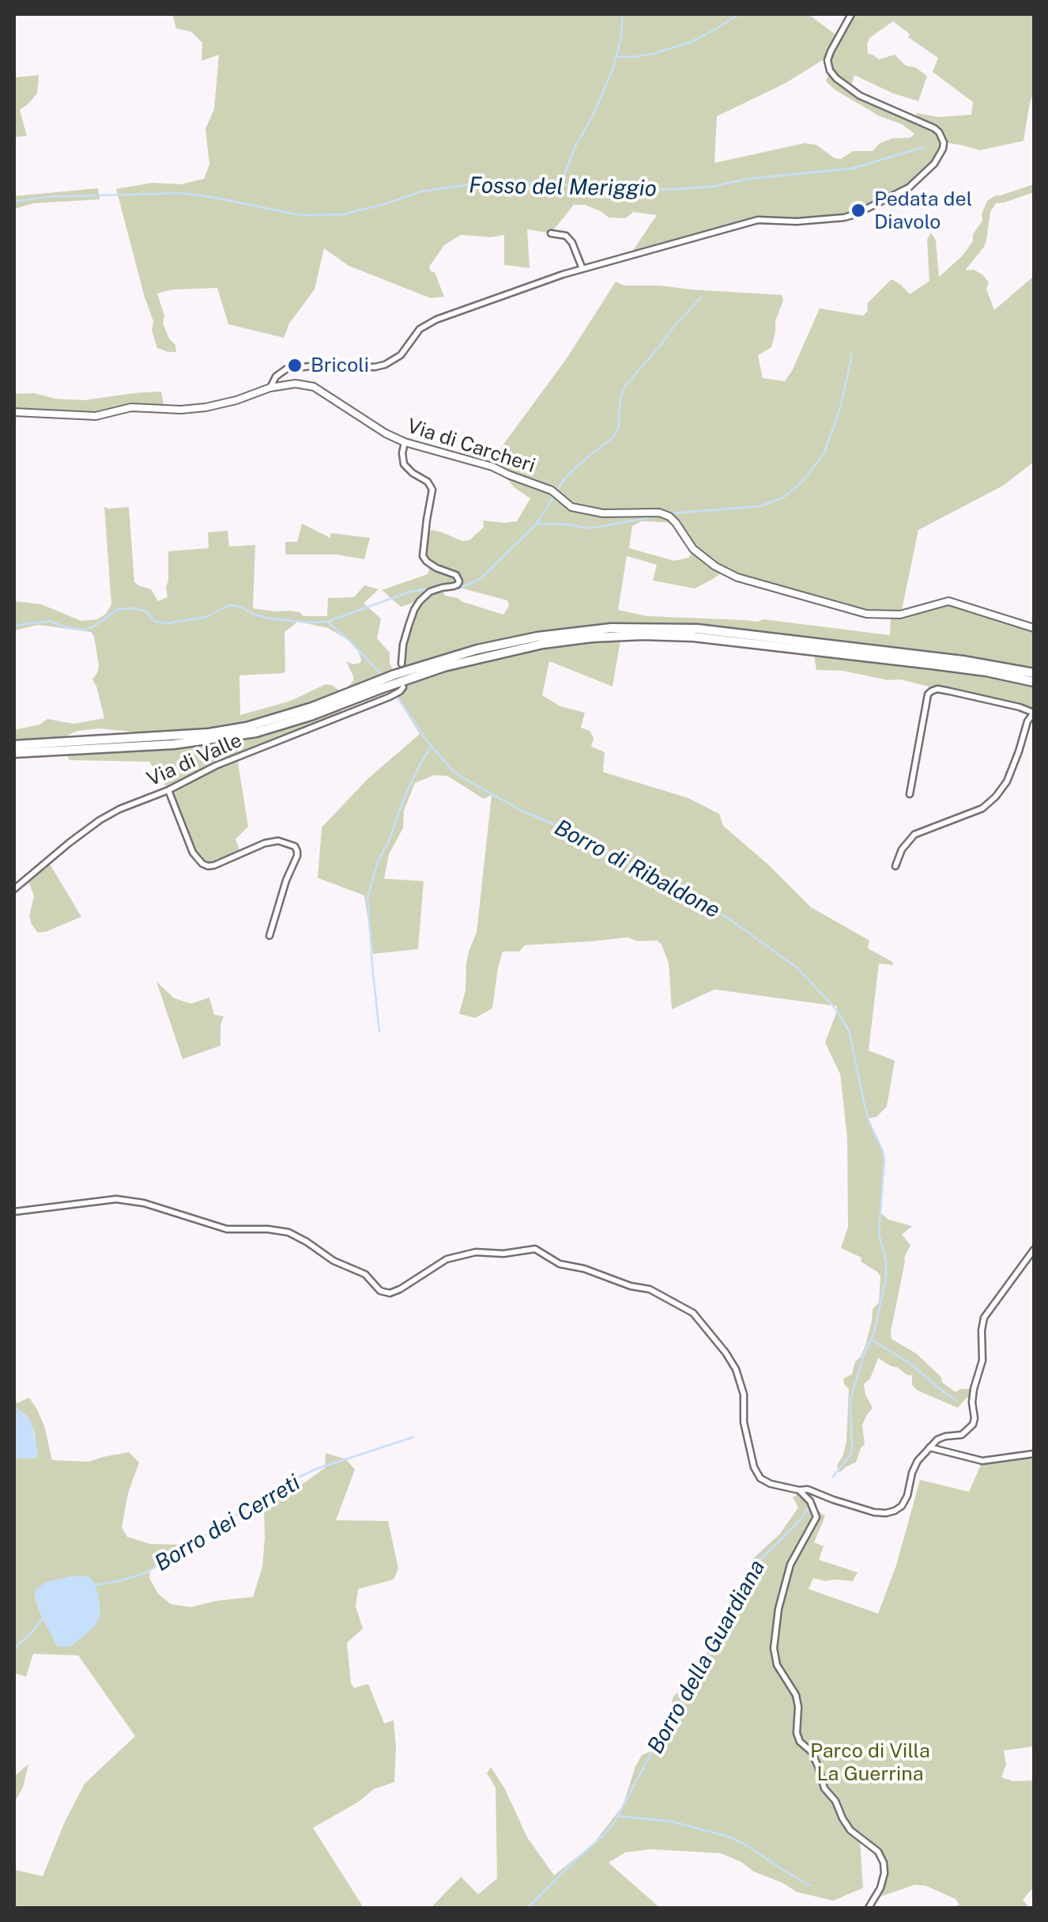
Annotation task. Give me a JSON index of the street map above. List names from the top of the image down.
{
  "streets": {
    "street": ["Via di Carcheri", "Via di Valle"]
  },
  "water": [
    "Fosso del Meriggio",
    "Borro di Ribaldone",
    "Borro dei Cerreti",
    "Borro della Guardiana"
  ],
  "parks": ["Parco di Villa La Guerrina"],
  "places": ["Pedata del Diavolo", "Bricoli"]
}
